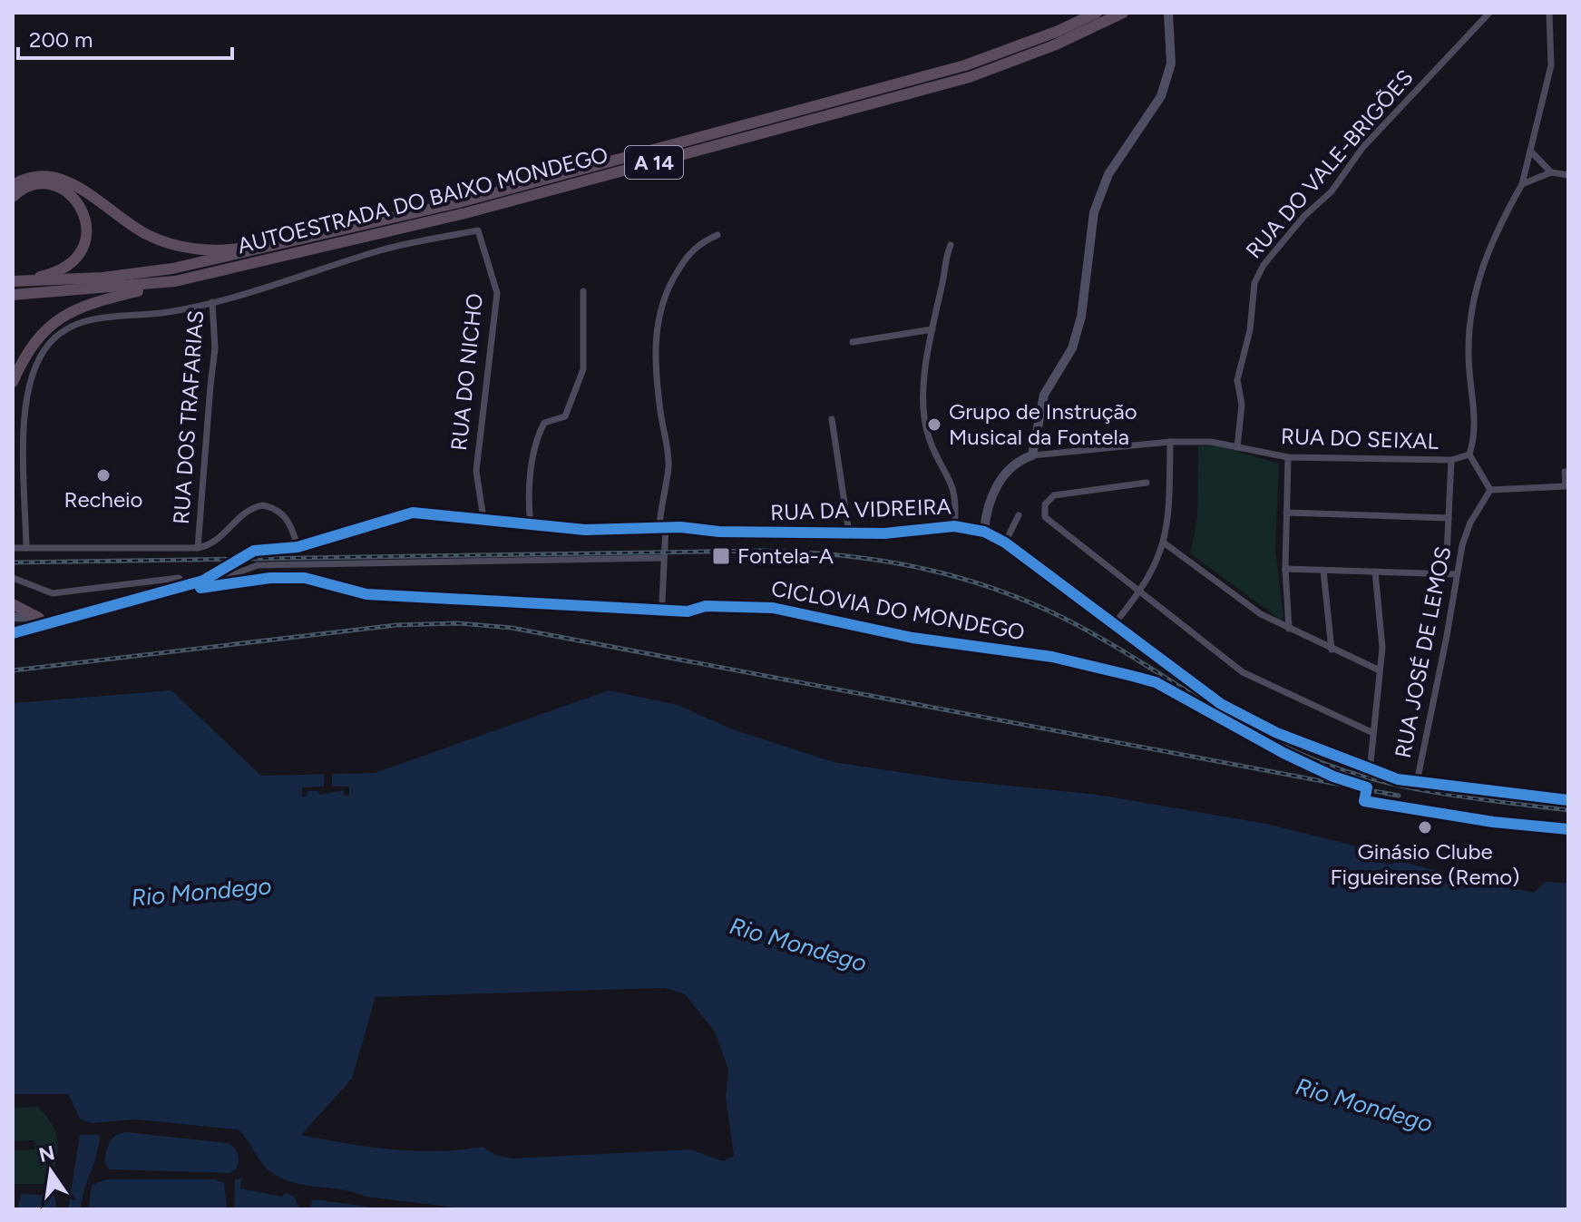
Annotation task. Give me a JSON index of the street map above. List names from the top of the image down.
{
  "streets": {
    "highway": ["A 14", "AUTOESTRADA DO BAIXO MONDEGO"],
    "street": [
      "RUA DO VALE-BRIGÕES",
      "RUA DO NICHO",
      "RUA DOS TRAFARIAS",
      "RUA DO SEIXAL",
      "RUA DA VIDREIRA",
      "RUA JOSÉ DE LEMOS"
    ],
    "cycle path": ["CICLOVIA DO MONDEGO"]
  },
  "crossings": [
    ["RUA DO VALE-BRIGÕES", "RUA DO SEIXAL"],
    ["RUA DO NICHO", "RUA DOS TRAFARIAS"],
    ["RUA DO NICHO", "RUA DA VIDREIRA"],
    ["RUA DA VIDREIRA", "RUA JOSÉ DE LEMOS"]
  ],
  "water": ["Rio Mondego"],
  "places": {
    "other": ["Grupo de Instrução Musical da Fontela", "Recheio", "Ginásio Clube Figueirense (Remo)"],
    "transit": ["Fontela-A"]
  },
  "scale_bar": "200 m",
  "north": "top"
}
